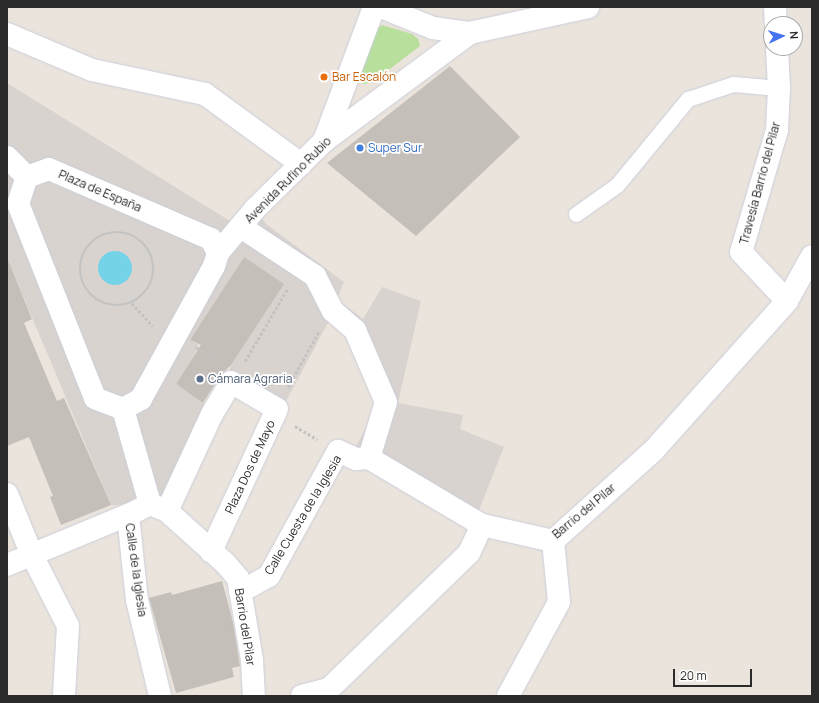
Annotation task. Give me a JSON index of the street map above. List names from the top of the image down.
{
  "streets": {
    "street": [
      "Avenida Rufino Rubio",
      "Travesía Barrio del Pilar",
      "Plaza de España",
      "Plaza Dos de Mayo",
      "Barrio del Pilar",
      "Calle Cuesta de la Iglesia",
      "Calle de la Iglesia"
    ]
  },
  "crossings": [
    ["Avenida Rufino Rubio", "Plaza de España"],
    ["Travesía Barrio del Pilar", "Barrio del Pilar"],
    ["Plaza Dos de Mayo", "Barrio del Pilar"],
    ["Plaza Dos de Mayo", "Calle de la Iglesia"],
    ["Barrio del Pilar", "Calle Cuesta de la Iglesia"],
    ["Barrio del Pilar", "Calle de la Iglesia"]
  ],
  "places": ["Bar Escalón", "Super Sur", "Cámara Agraria"],
  "scale_bar": "20 m",
  "north": "right"
}
